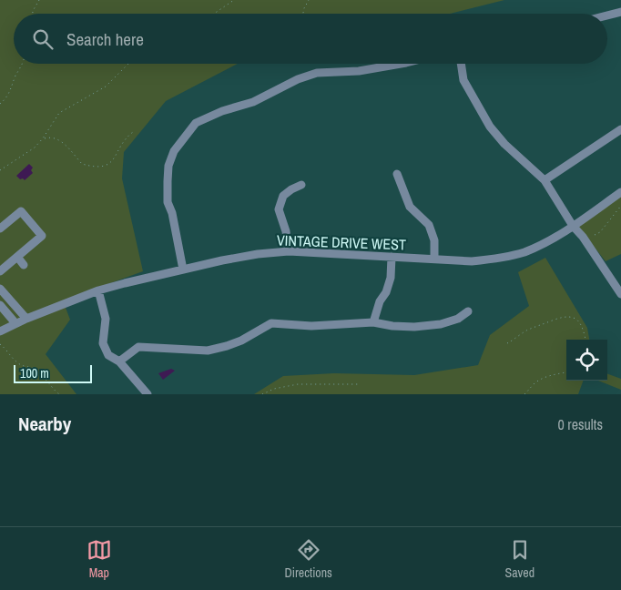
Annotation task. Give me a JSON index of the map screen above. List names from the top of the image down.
{
  "streets": {
    "street": ["VINTAGE DRIVE WEST"]
  },
  "scale_bar": "100 m",
  "page": {
    "search": "Search here",
    "scale": "100 m",
    "heading": ["Nearby", "0 results"],
    "nav": ["Map", "Directions", "Saved"]
  }
}
